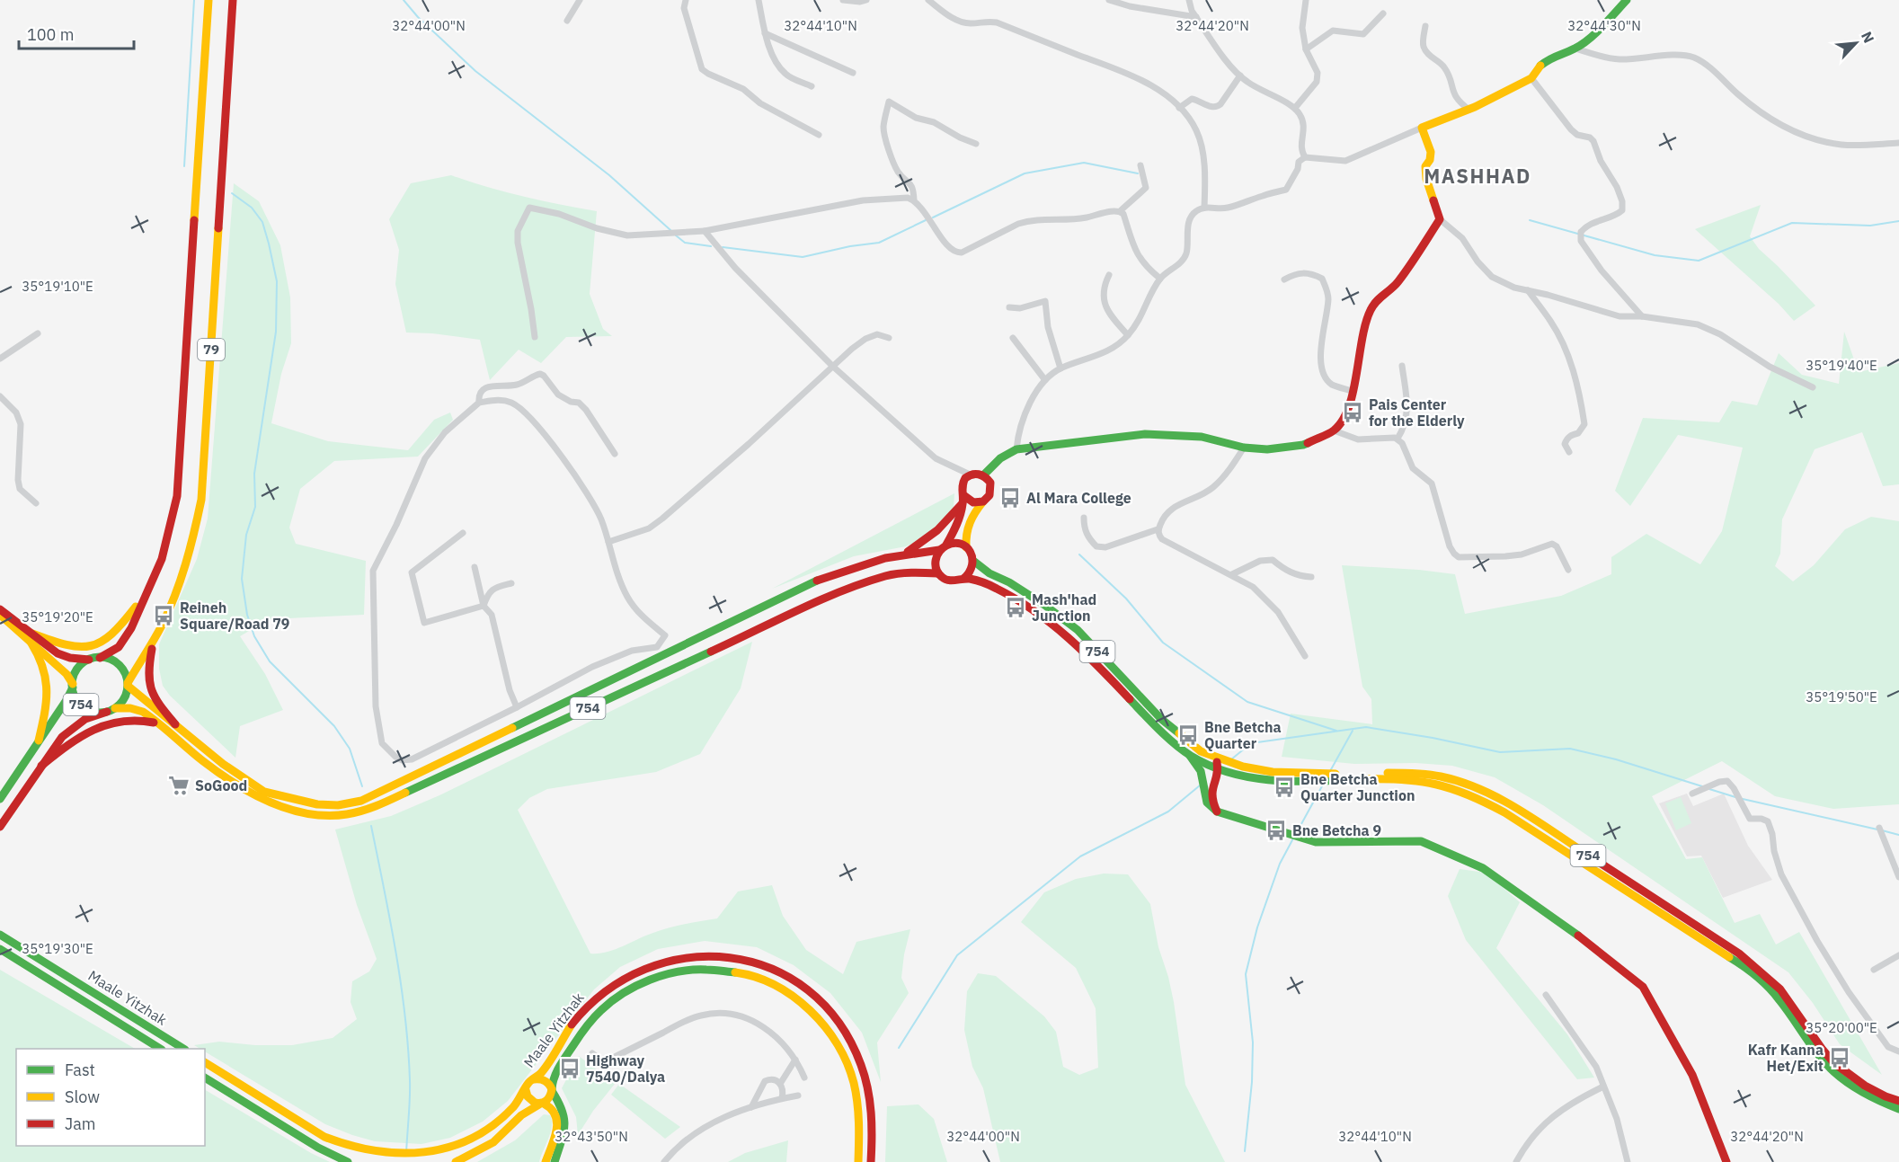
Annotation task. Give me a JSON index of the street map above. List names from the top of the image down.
{
  "streets": {
    "main road": ["79", "754", "Maale Yitzhak"]
  },
  "crossings": [
    ["79", "754"]
  ],
  "districts": ["MASHHAD"],
  "places": {
    "bus stop": [
      "Pais Center for the Elderly",
      "Al Mara College",
      "Mash'had Junction",
      "Reineh Square/Road 79",
      "Bne Betcha Quarter",
      "Bne Betcha Quarter Junction",
      "Bne Betcha 9",
      "Kafr Kanna Het/Exit",
      "Highway 7540/Dalya"
    ],
    "supermarket": ["SoGood"]
  },
  "legend": ["Fast", "Slow", "Jam"],
  "scale_bar": "100 m",
  "north": "top right",
  "coordinates": [
    "32°44'00\"N",
    "32°44'10\"N",
    "32°44'20\"N",
    "32°44'30\"N",
    "35°19'10\"E",
    "35°19'40\"E",
    "35°19'20\"E",
    "35°19'50\"E",
    "35°19'30\"E",
    "35°20'00\"E",
    "32°43'50\"N"
  ]
}
